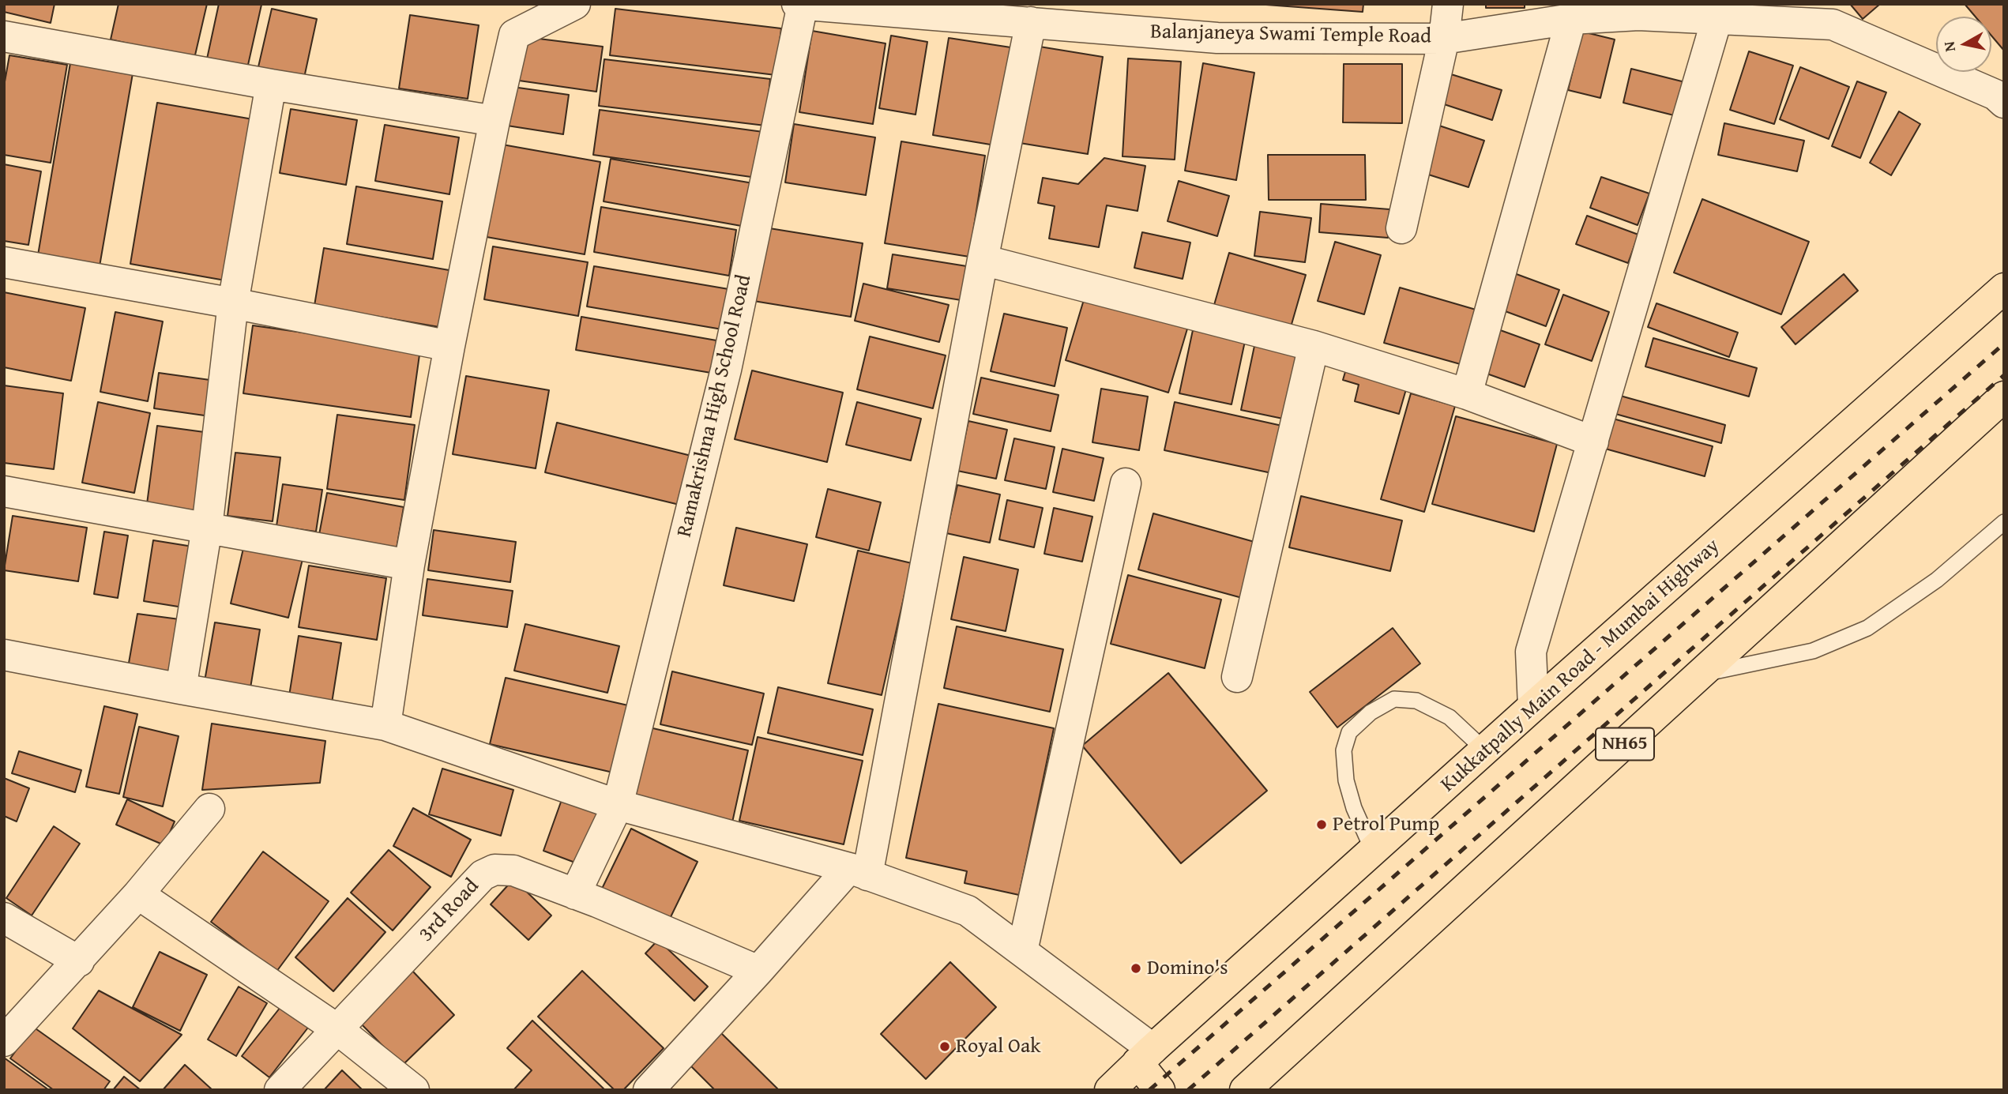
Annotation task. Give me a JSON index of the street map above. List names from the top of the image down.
{
  "streets": {
    "highway": ["Kukkatpally Main Road - Mumbai Highway", "NH65"],
    "street": ["Balanjaneya Swami Temple Road", "Ramakrishna High School Road", "3rd Road"]
  },
  "crossings": [
    ["Balanjaneya Swami Temple Road", "Ramakrishna High School Road"],
    ["Ramakrishna High School Road", "3rd Road"]
  ],
  "places": ["Petrol Pump", "Domino's", "Royal Oak"],
  "north": "left"
}
